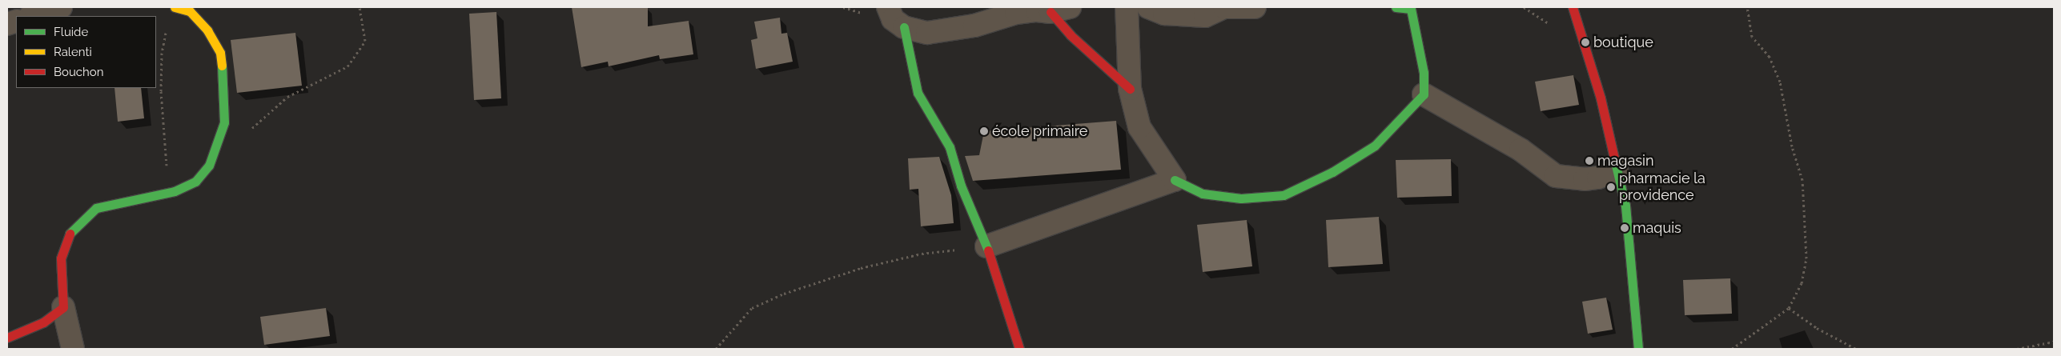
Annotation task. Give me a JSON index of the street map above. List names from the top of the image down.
{
  "places": [
    "boutique",
    "école primaire",
    "magasin",
    "pharmacie la providence",
    "maquis"
  ],
  "legend": ["Fluide", "Ralenti", "Bouchon"]
}
